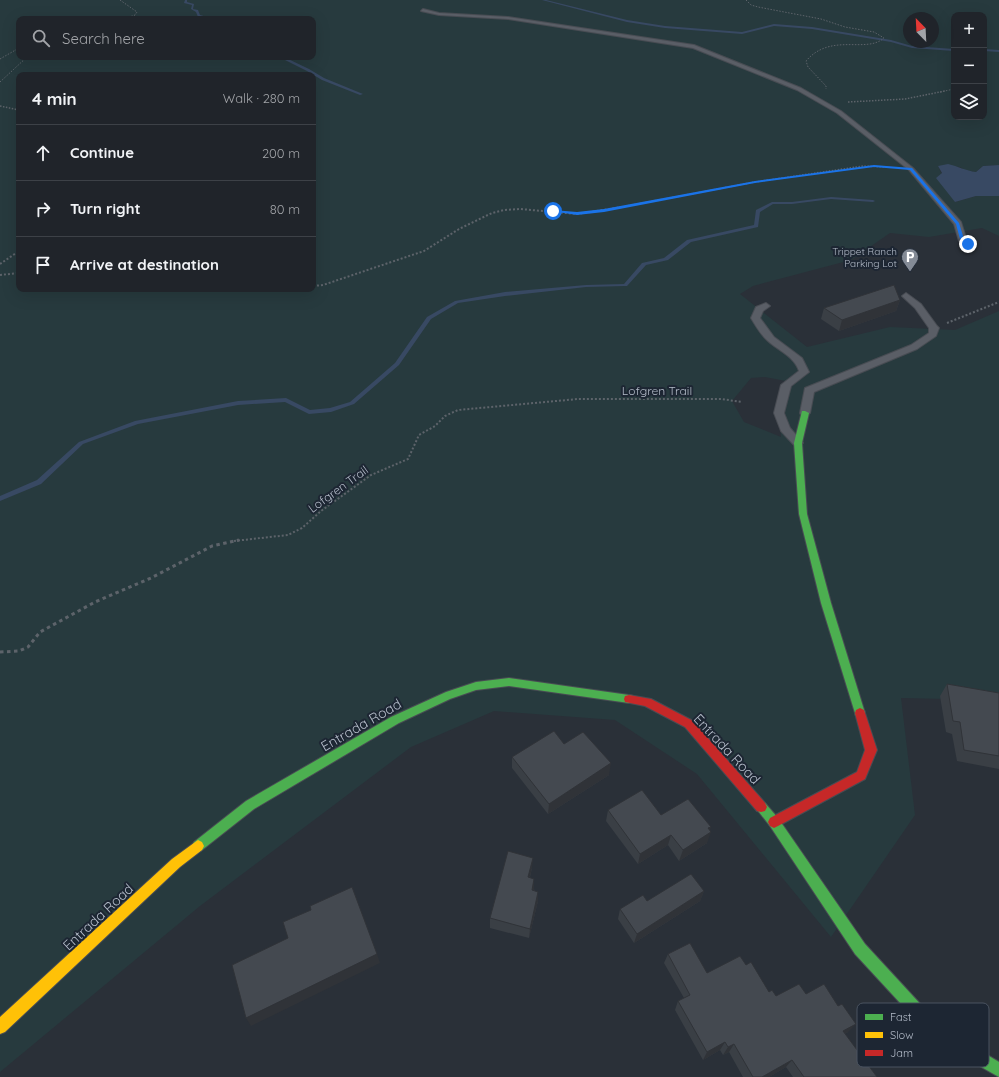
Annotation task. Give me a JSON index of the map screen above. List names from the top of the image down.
{
  "streets": {
    "street": ["Entrada Road"],
    "path": ["Lofgren Trail"]
  },
  "places": {
    "parking": ["Trippet Ranch Parking Lot"]
  },
  "legend": ["Fast", "Slow", "Jam"],
  "north": "top left",
  "page": {
    "map_buttons": ["+", "−"],
    "search": "Search here",
    "heading": ["4 min", "Walk · 280 m"],
    "list": [
      ["Continue", "200 m"],
      ["Turn right", "80 m"],
      "Arrive at destination"
    ]
  }
}
